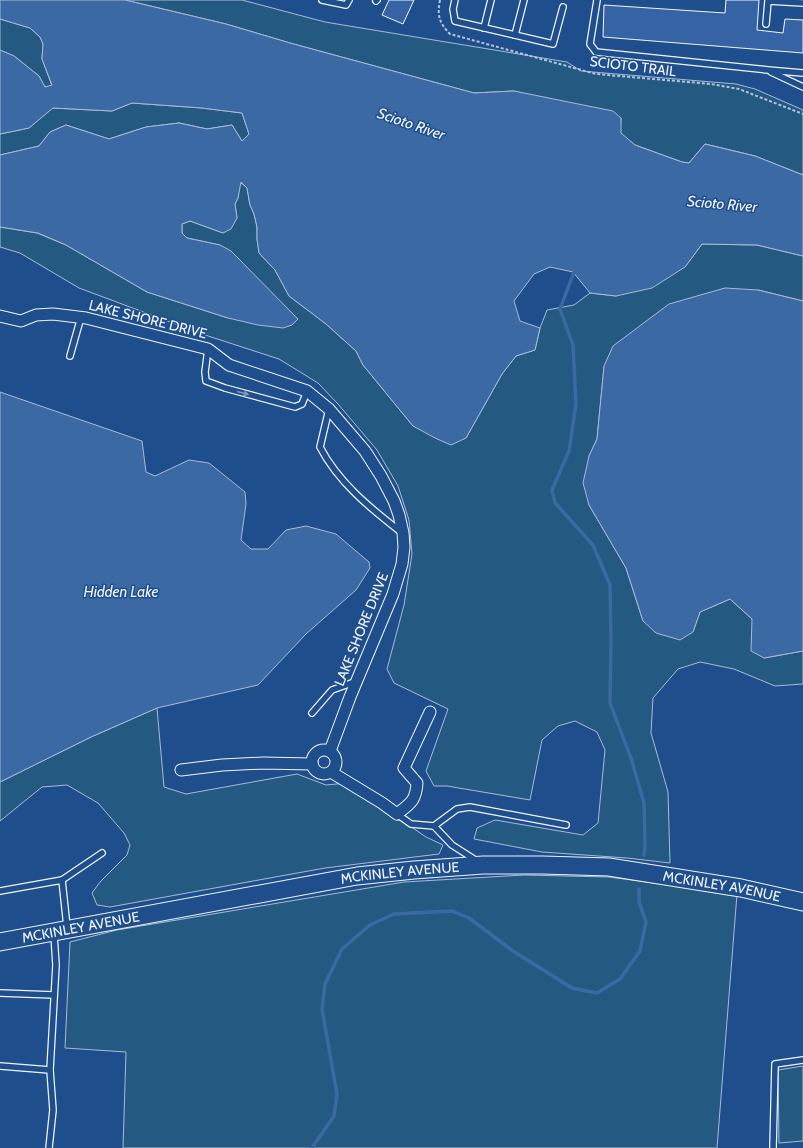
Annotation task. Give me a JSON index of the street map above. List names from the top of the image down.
{
  "streets": {
    "main road": ["MCKINLEY AVENUE"],
    "street": ["LAKE SHORE DRIVE"],
    "path": ["SCIOTO TRAIL"]
  },
  "water": ["Scioto River", "Hidden Lake"]
}
